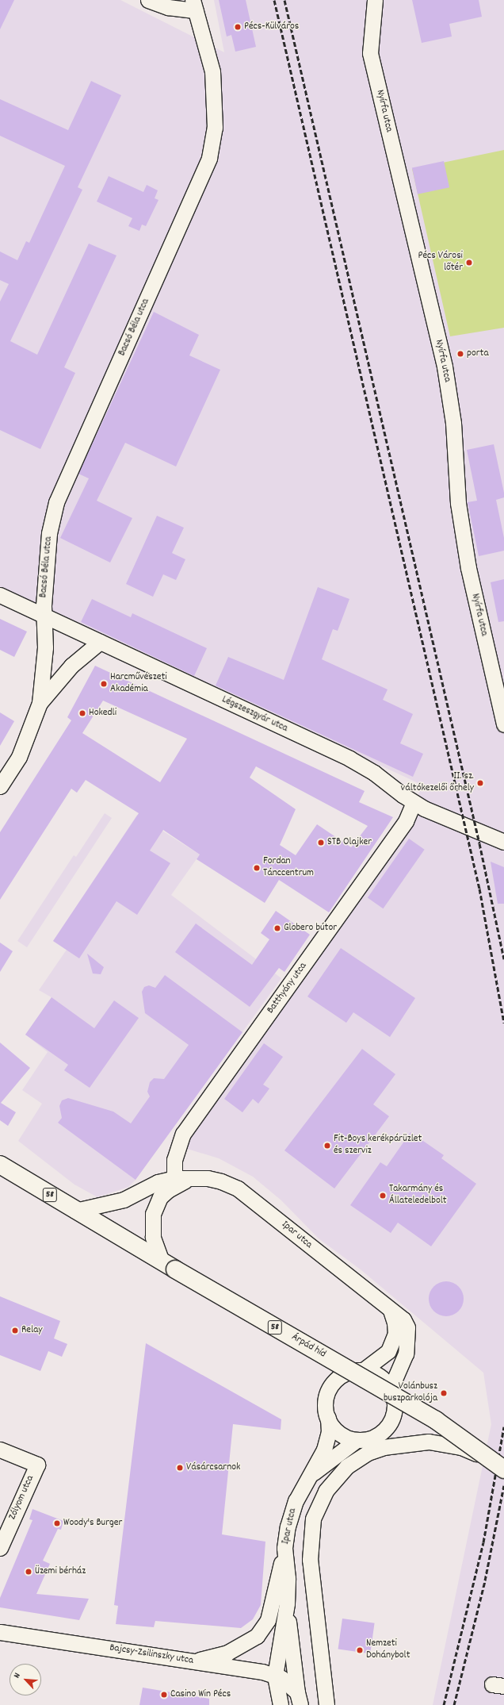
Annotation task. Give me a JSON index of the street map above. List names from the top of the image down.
{
  "streets": {
    "main road": ["58", "Árpád híd"],
    "street": [
      "Nyírfa utca",
      "Bacsó Béla utca",
      "Légszeszgyár utca",
      "Batthyány utca",
      "Ipar utca",
      "Zólyom utca",
      "Bajcsy-Zsilinszky utca"
    ]
  },
  "crossings": [
    ["Bacsó Béla utca", "Légszeszgyár utca"],
    ["Légszeszgyár utca", "Batthyány utca"],
    ["Batthyány utca", "Ipar utca"],
    ["58", "Ipar utca"],
    ["58", "Árpád híd"],
    ["Ipar utca", "Árpád híd"],
    ["Ipar utca", "Bajcsy-Zsilinszky utca"]
  ],
  "places": [
    "Pécs-Külváros",
    "Pécs Városi lőtér",
    "porta",
    "Harcművészeti Akadémia",
    "Hokedli",
    "II. sz. váltókezelői őrhely",
    "STB Olajker",
    "Fordan Tánccentrum",
    "Globero bútor",
    "Fit-Boys kerékpárüzlet és szerviz",
    "Takarmány és Állateledelbolt",
    "Relay",
    "Volánbusz buszparkolója",
    "Vásárcsarnok",
    "Woody's Burger",
    "Üzemi bérház",
    "Nemzeti Dohánybolt",
    "Casino Win Pécs"
  ],
  "north": "top left"
}
